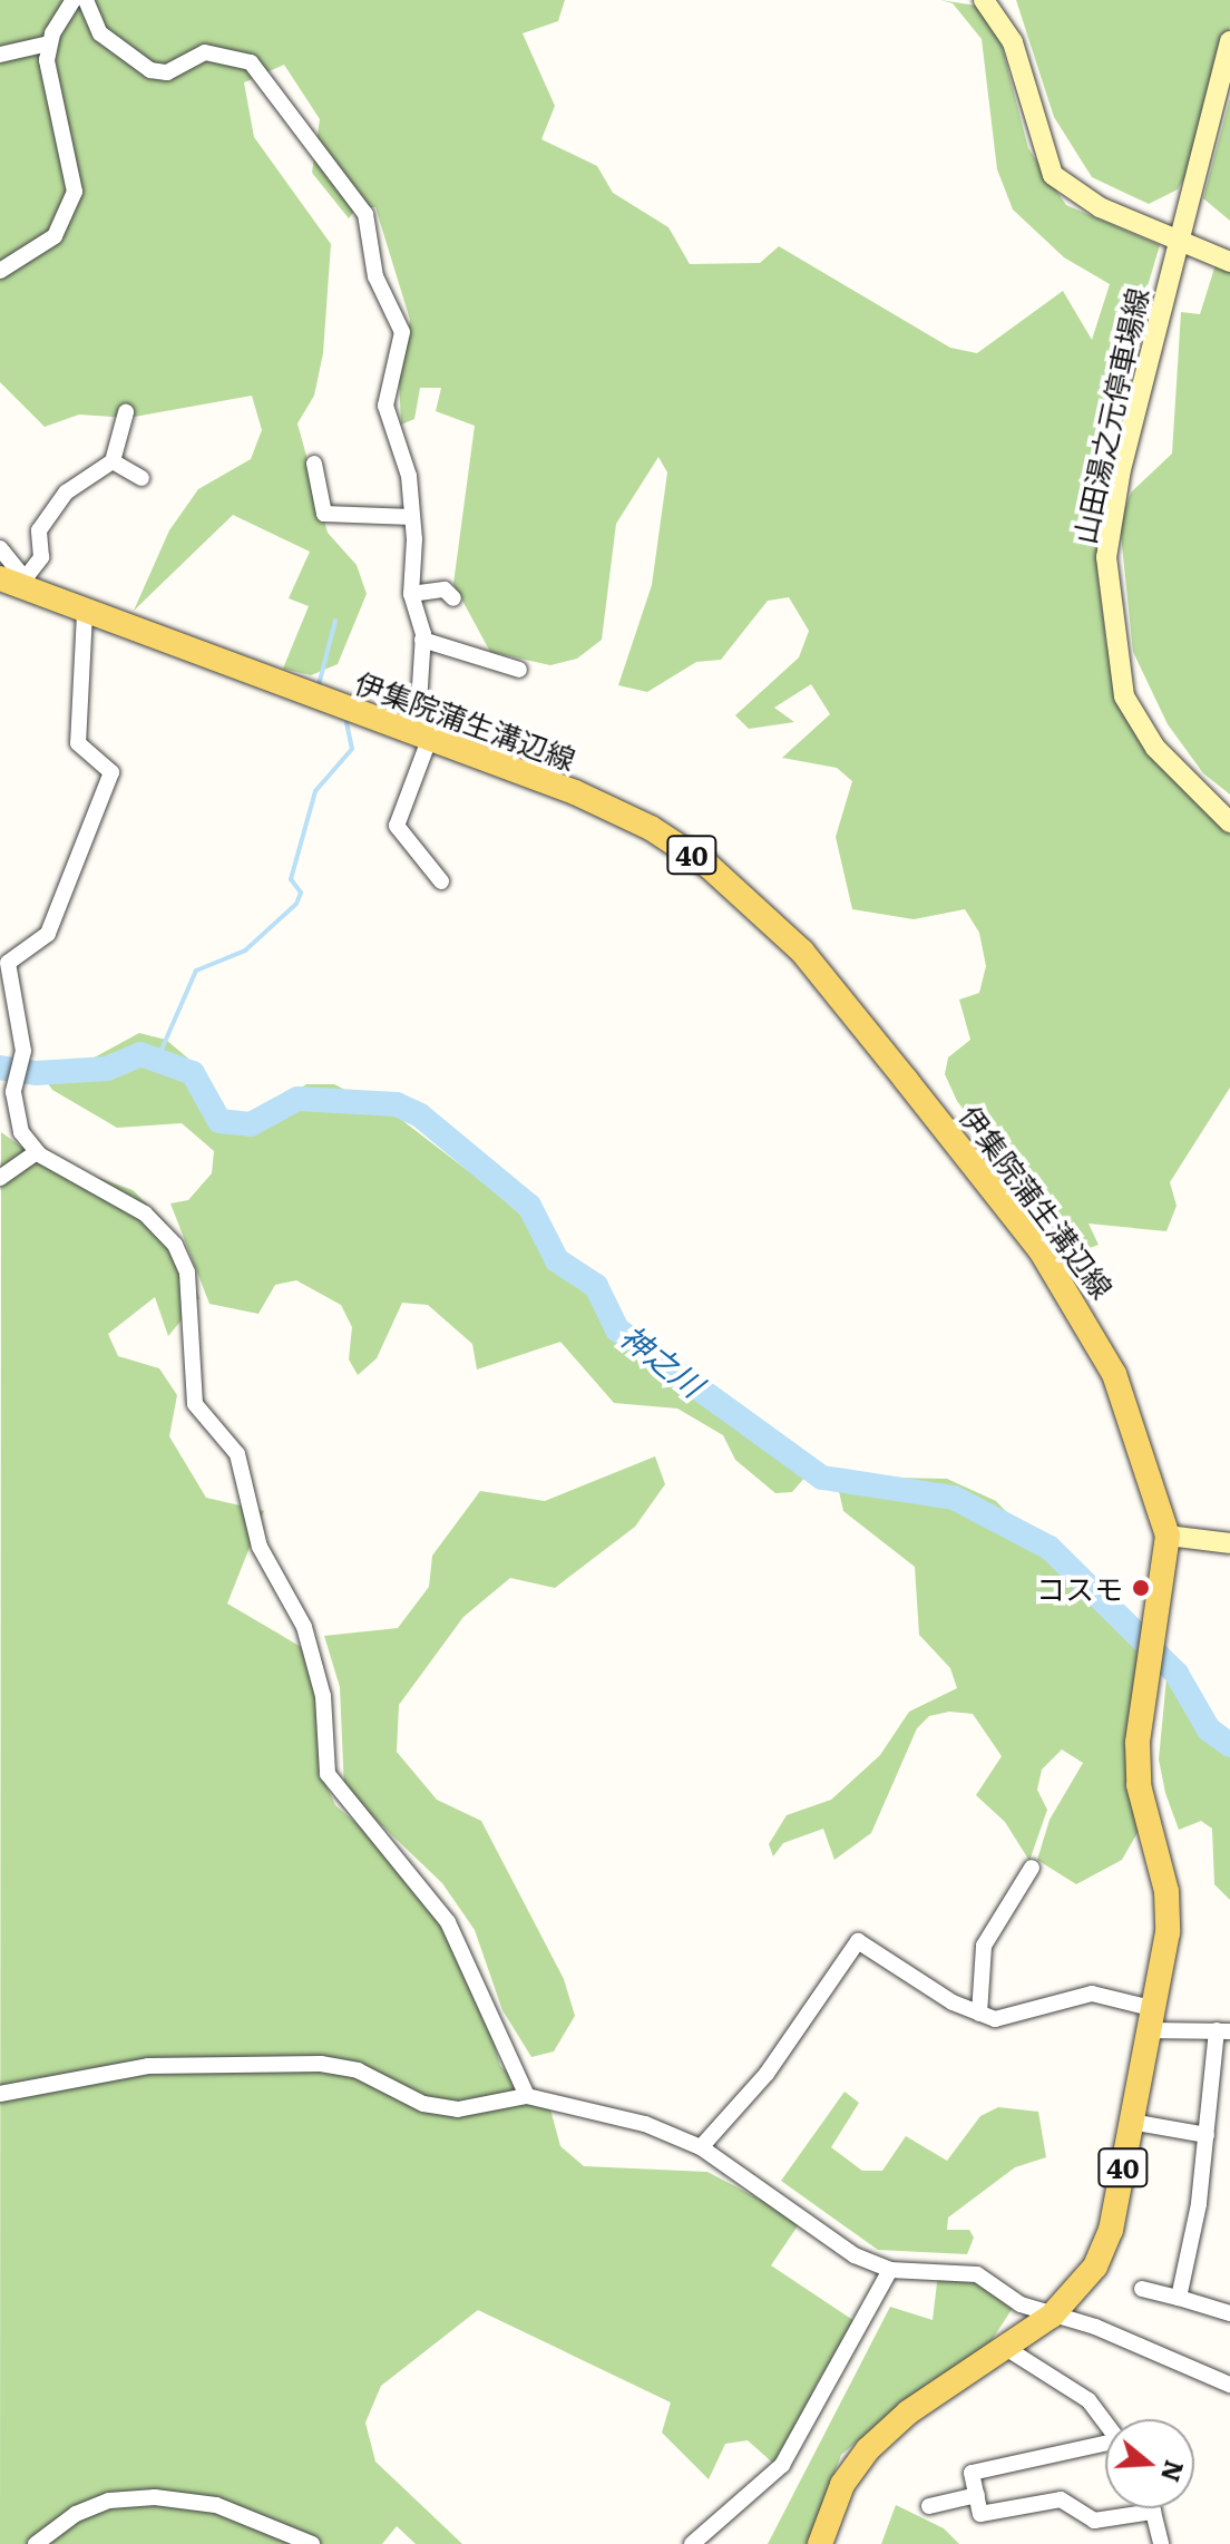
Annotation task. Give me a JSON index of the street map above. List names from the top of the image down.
{
  "streets": {
    "main road": ["山田湯之元停車場線", "伊集院蒲生溝辺線", "40"]
  },
  "water": ["神之川"],
  "places": ["コスモ"],
  "north": "right"
}
